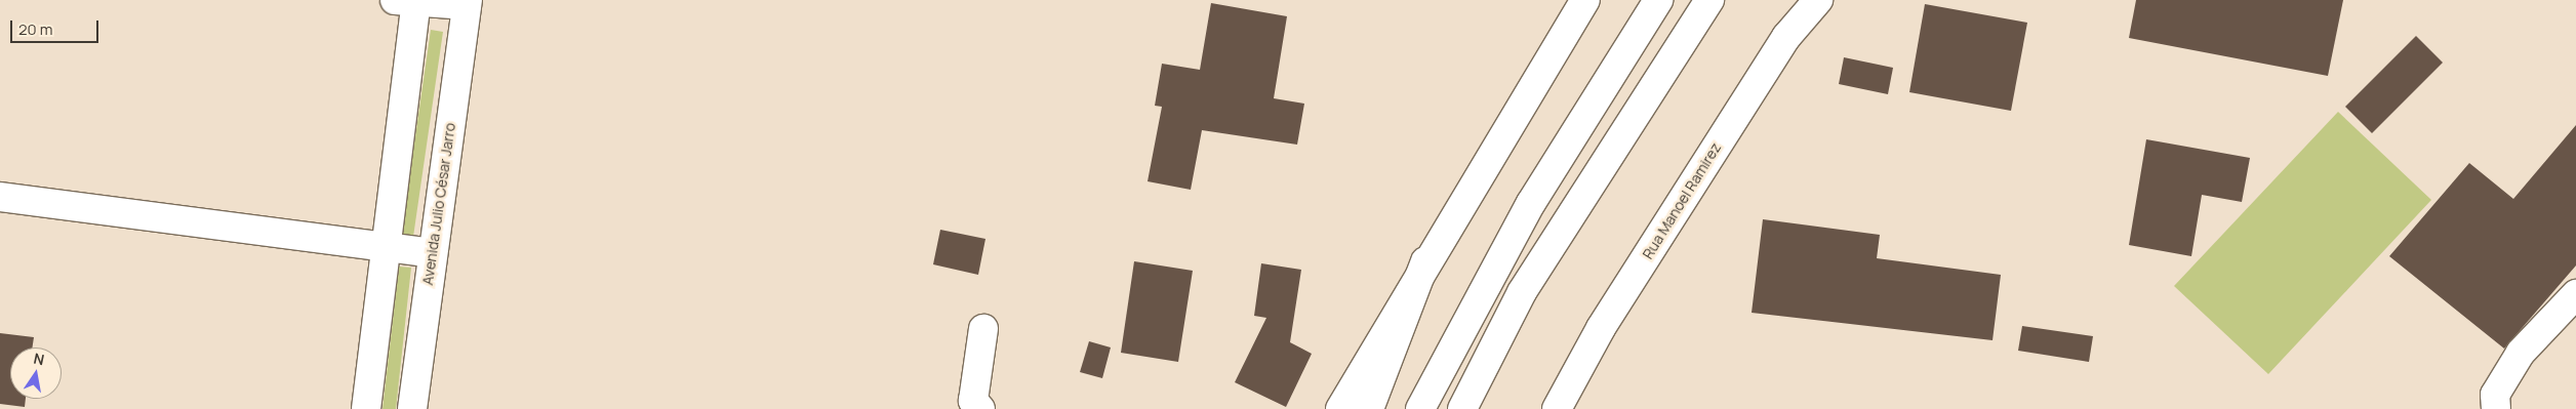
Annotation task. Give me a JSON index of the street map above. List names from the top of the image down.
{
  "streets": {
    "main road": ["Rua Manoel Ramirez", "Avenida Julio César Jarro"]
  },
  "scale_bar": "20 m",
  "north": "top"
}
